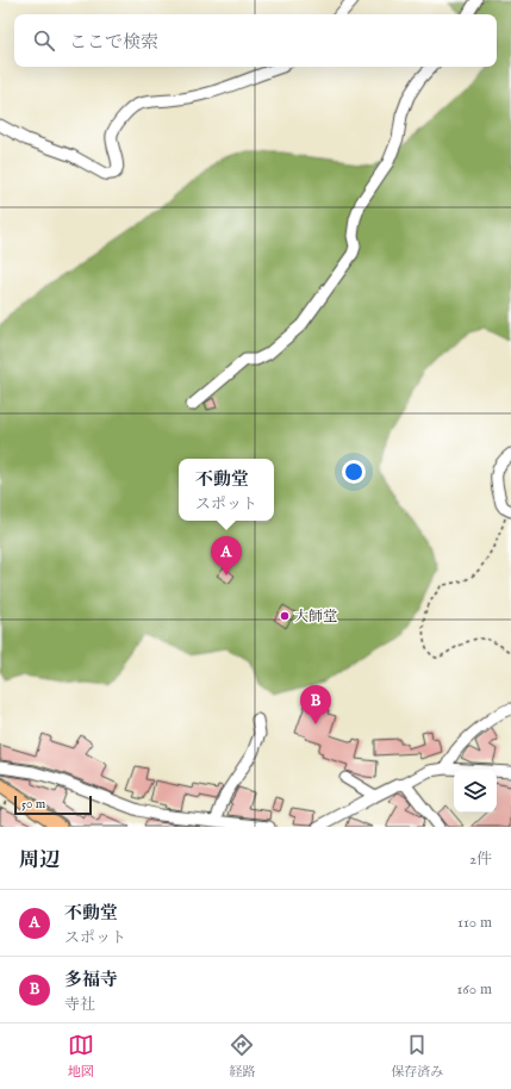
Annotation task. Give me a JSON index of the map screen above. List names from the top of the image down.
{
  "places": ["大師堂"],
  "scale_bar": "50 m",
  "page": {
    "search": "ここで検索",
    "popup": ["不動堂", "スポット"],
    "pins": ["A", "B"],
    "scale": "50 m",
    "heading": ["周辺", "2件"],
    "list": [
      {
        "mark": "A",
        "name": "不動堂",
        "note": "スポット",
        "value": "110 m"
      },
      {
        "mark": "B",
        "name": "多福寺",
        "note": "寺社",
        "value": "160 m"
      }
    ],
    "nav": ["地図", "経路", "保存済み"]
  }
}
